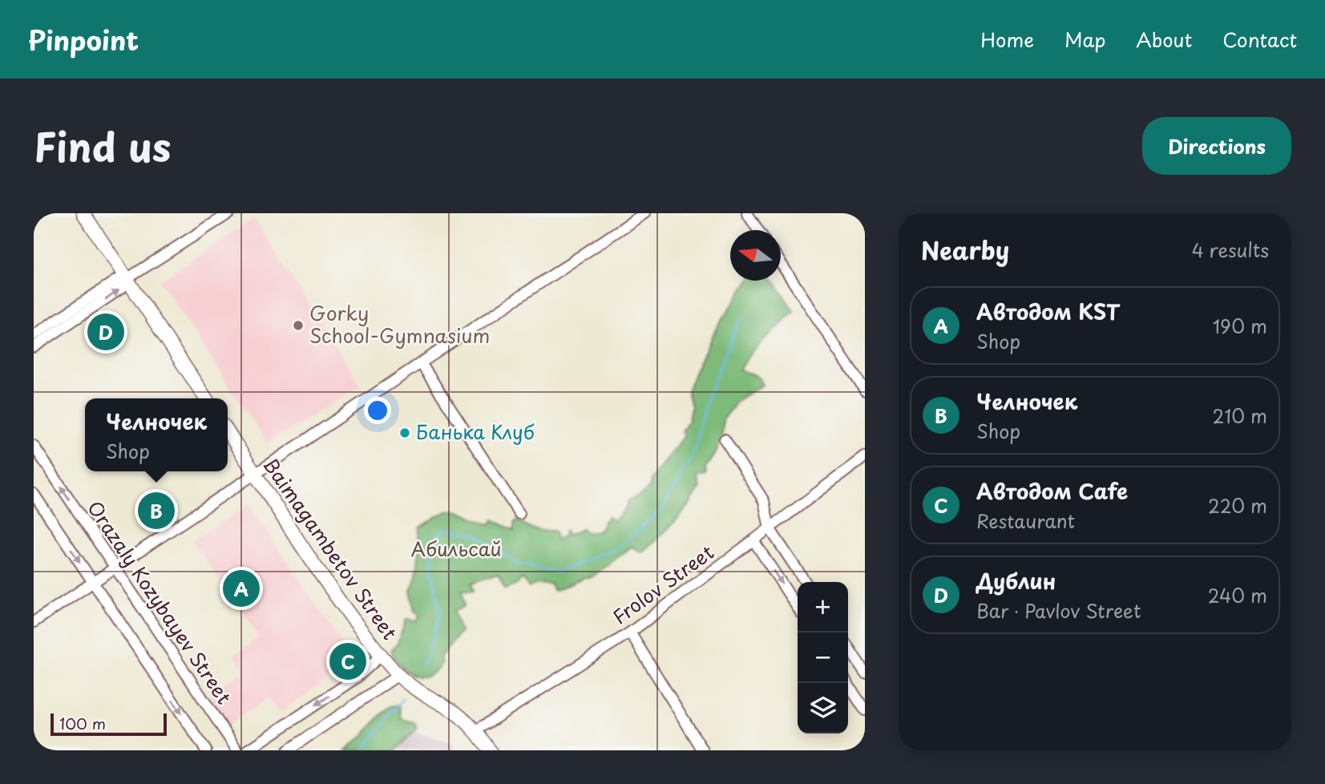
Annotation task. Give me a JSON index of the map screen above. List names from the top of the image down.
{
  "streets": {
    "main road": ["Baimagambetov Street"],
    "street": ["Frolov Street", "Orazaly Kozybayev Street"]
  },
  "crossings": [
    ["Baimagambetov Street", "Frolov Street"]
  ],
  "parks": ["Абильсай"],
  "places": ["Gorky School-Gymnasium", "Банька Клуб"],
  "scale_bar": "100 m",
  "north": "left",
  "page": {
    "header": "Pinpoint",
    "nav": [
      "Home",
      "Map",
      "About",
      "Contact"
    ],
    "title": "Find us",
    "buttons": "Directions",
    "heading": ["Nearby", "4 results"],
    "list": [
      {
        "mark": "A",
        "name": "Автодом KST",
        "note": "Shop",
        "value": "190 m"
      },
      {
        "mark": "B",
        "name": "Челночек",
        "note": "Shop",
        "value": "210 m"
      },
      {
        "mark": "C",
        "name": "Автодом Cafe",
        "note": "Restaurant",
        "value": "220 m"
      },
      {
        "mark": "D",
        "name": "Дублин",
        "note": "Bar · Pavlov Street",
        "value": "240 m"
      }
    ],
    "pins": [
      "D",
      "B",
      "A",
      "C"
    ],
    "popup": ["Челночек", "Shop"],
    "map_buttons": ["+", "−"],
    "scale": "100 m"
  }
}
